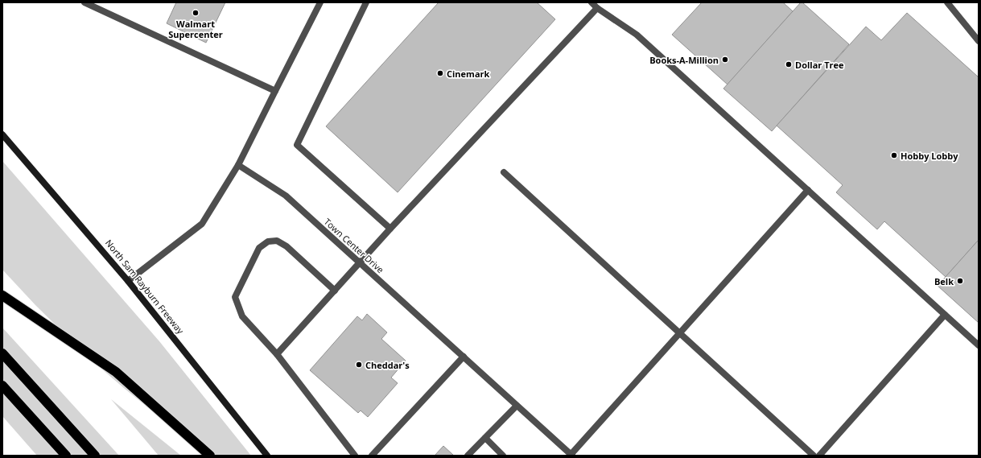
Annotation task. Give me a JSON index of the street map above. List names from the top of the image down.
{
  "streets": {
    "main road": ["North Sam Rayburn Freeway"],
    "street": ["Town Center Drive"]
  },
  "places": [
    "Walmart Supercenter",
    "Books-A-Million",
    "Dollar Tree",
    "Cinemark",
    "Hobby Lobby",
    "Belk",
    "Cheddar's"
  ]
}
